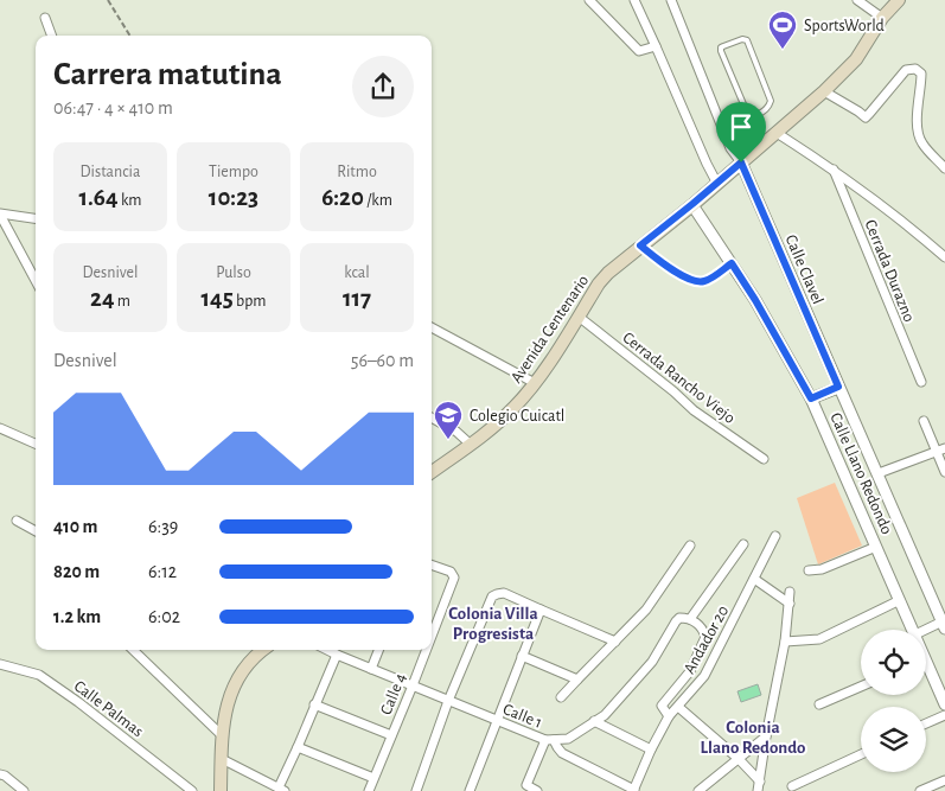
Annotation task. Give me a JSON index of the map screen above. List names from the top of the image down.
{
  "streets": {
    "main road": ["Avenida Centenario"],
    "street": [
      "Calle Clavel",
      "Cerrada Durazno",
      "Cerrada Rancho Viejo",
      "Calle Llano Redondo",
      "Andador 20",
      "Calle 4",
      "Calle Palmas",
      "Calle 1"
    ]
  },
  "crossings": [
    ["Calle Clavel", "Avenida Centenario"],
    ["Calle Clavel", "Calle Llano Redondo"],
    ["Avenida Centenario", "Cerrada Rancho Viejo"],
    ["Avenida Centenario", "Calle Llano Redondo"],
    ["Calle 4", "Calle 1"]
  ],
  "districts": ["Colonia Villa Progresista", "Colonia Llano Redondo"],
  "places": {
    "sports": ["SportsWorld"],
    "school or university": ["Colegio Cuicatl"]
  },
  "page": {
    "heading": ["Carrera matutina", "06:47 · 4 × 410 m"],
    "stats": [
      ["Distancia", "1.64 km"],
      ["Tiempo", "10:23"],
      ["Ritmo", "6:20 /km"],
      ["Desnivel", "24 m"],
      ["Pulso", "145 bpm"],
      ["kcal", "117"]
    ],
    "chart": ["Desnivel", "56–60 m"],
    "list": [
      {
        "name": "410 m",
        "note": "6:39"
      },
      {
        "name": "820 m",
        "note": "6:12"
      },
      {
        "name": "1.2 km",
        "note": "6:02"
      }
    ]
  }
}
